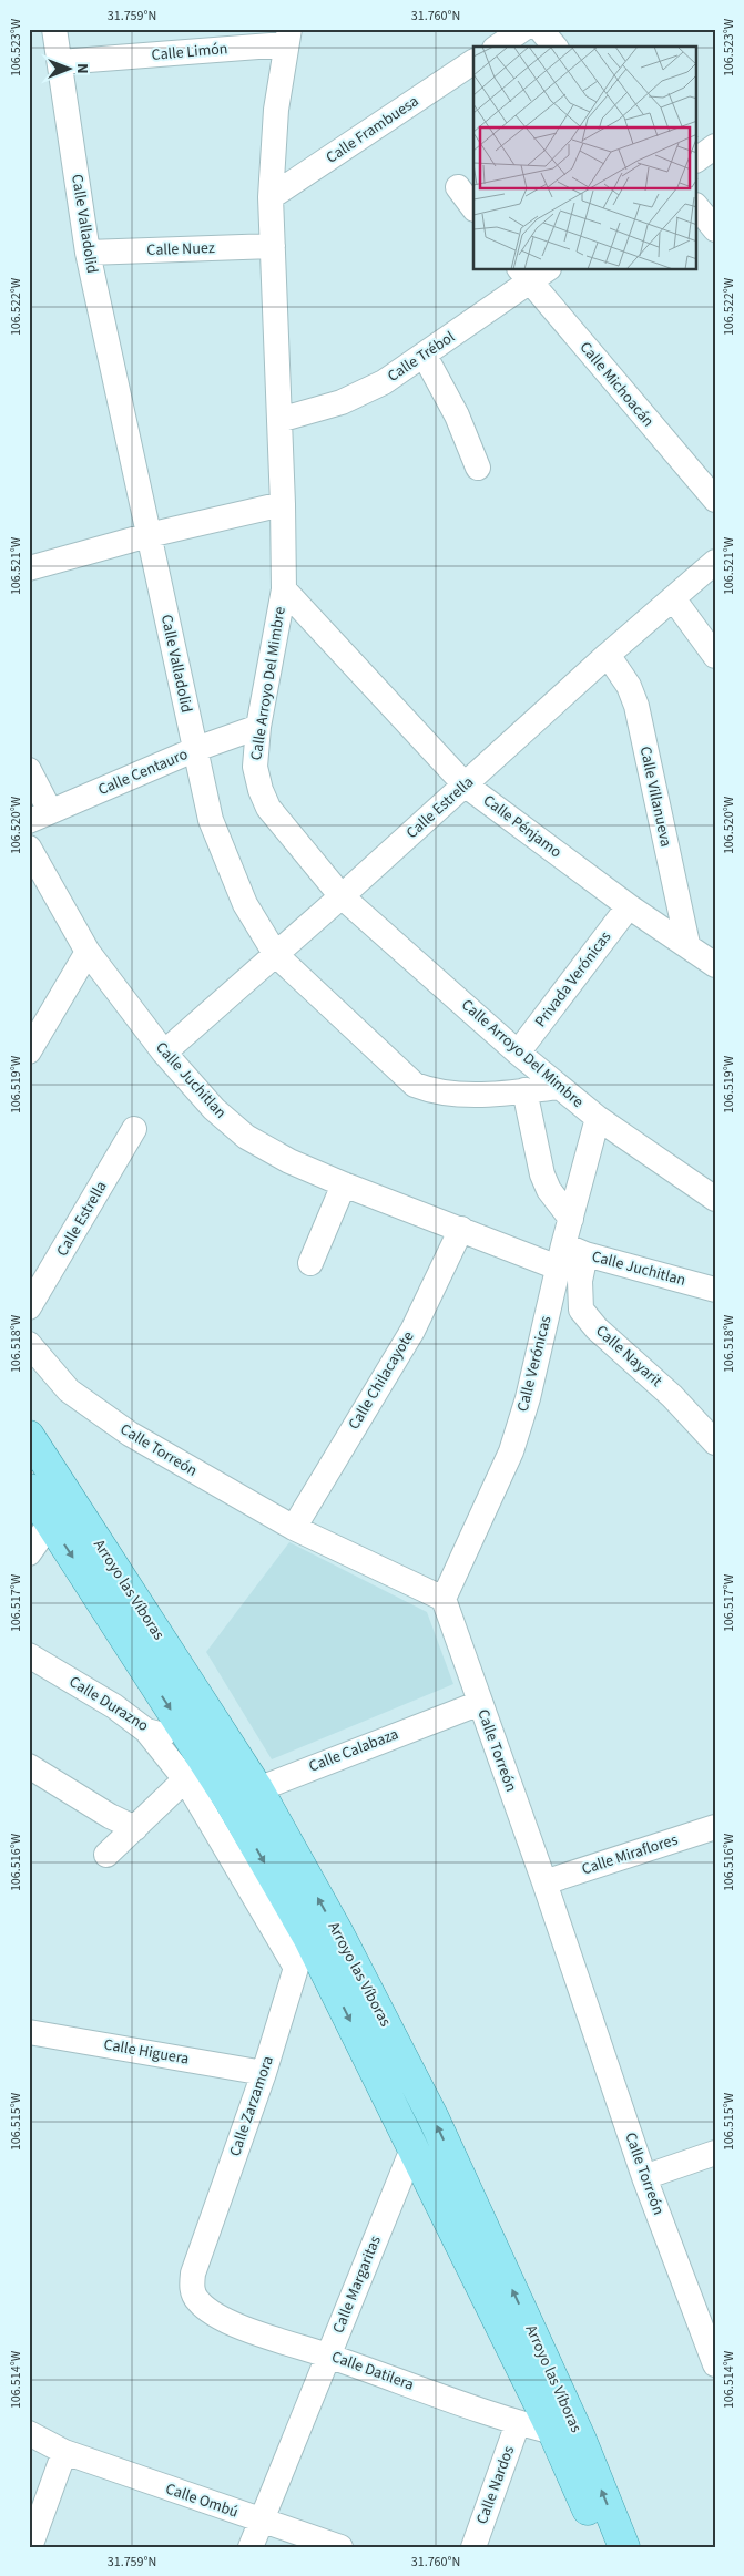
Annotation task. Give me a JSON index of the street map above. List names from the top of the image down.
{
  "streets": {
    "main road": ["Arroyo las Víboras"],
    "street": [
      "Calle Limón",
      "Calle Frambuesa",
      "Calle Valladolid",
      "Calle Nuez",
      "Calle Trébol",
      "Calle Michoacán",
      "Calle Arroyo Del Mimbre",
      "Calle Centauro",
      "Calle Villanueva",
      "Calle Estrella",
      "Calle Pénjamo",
      "Privada Verónicas",
      "Calle Juchitlan",
      "Calle Nayarit",
      "Calle Verónicas",
      "Calle Chilacayote",
      "Calle Torreón",
      "Calle Durazno",
      "Calle Calabaza",
      "Calle Miraflores",
      "Calle Higuera",
      "Calle Zarzamora",
      "Calle Margaritas",
      "Calle Datilera",
      "Calle Nardos",
      "Calle Ombú"
    ]
  },
  "crossings": [
    ["Calle Limón", "Calle Valladolid"],
    ["Calle Limón", "Calle Arroyo Del Mimbre"],
    ["Calle Frambuesa", "Calle Arroyo Del Mimbre"],
    ["Calle Valladolid", "Calle Nuez"],
    ["Calle Valladolid", "Calle Arroyo Del Mimbre"],
    ["Calle Valladolid", "Calle Centauro"],
    ["Calle Valladolid", "Calle Estrella"],
    ["Calle Nuez", "Calle Arroyo Del Mimbre"],
    ["Calle Trébol", "Calle Michoacán"],
    ["Calle Trébol", "Calle Arroyo Del Mimbre"],
    ["Calle Arroyo Del Mimbre", "Calle Centauro"],
    ["Calle Arroyo Del Mimbre", "Calle Estrella"],
    ["Calle Arroyo Del Mimbre", "Calle Pénjamo"],
    ["Calle Arroyo Del Mimbre", "Privada Verónicas"],
    ["Calle Arroyo Del Mimbre", "Calle Verónicas"],
    ["Calle Villanueva", "Calle Estrella"],
    ["Calle Villanueva", "Calle Pénjamo"],
    ["Calle Estrella", "Calle Pénjamo"],
    ["Calle Estrella", "Calle Juchitlan"],
    ["Calle Pénjamo", "Privada Verónicas"],
    ["Calle Juchitlan", "Calle Nayarit"],
    ["Calle Juchitlan", "Calle Verónicas"],
    ["Calle Juchitlan", "Calle Chilacayote"],
    ["Calle Nayarit", "Calle Verónicas"],
    ["Calle Verónicas", "Calle Torreón"],
    ["Calle Chilacayote", "Calle Torreón"],
    ["Calle Torreón", "Calle Calabaza"],
    ["Calle Torreón", "Calle Miraflores"],
    ["Arroyo las Víboras", "Calle Durazno"],
    ["Arroyo las Víboras", "Calle Calabaza"],
    ["Arroyo las Víboras", "Calle Zarzamora"],
    ["Arroyo las Víboras", "Calle Margaritas"],
    ["Arroyo las Víboras", "Calle Datilera"],
    ["Calle Higuera", "Calle Zarzamora"],
    ["Calle Zarzamora", "Calle Datilera"],
    ["Calle Margaritas", "Calle Datilera"],
    ["Calle Margaritas", "Calle Ombú"],
    ["Calle Datilera", "Calle Nardos"]
  ],
  "north": "right",
  "coordinates": [
    "31.759°N",
    "31.760°N",
    "106.523°W",
    "106.522°W",
    "106.521°W",
    "106.520°W",
    "106.519°W",
    "106.518°W",
    "106.517°W",
    "106.516°W",
    "106.515°W",
    "106.514°W"
  ]
}
